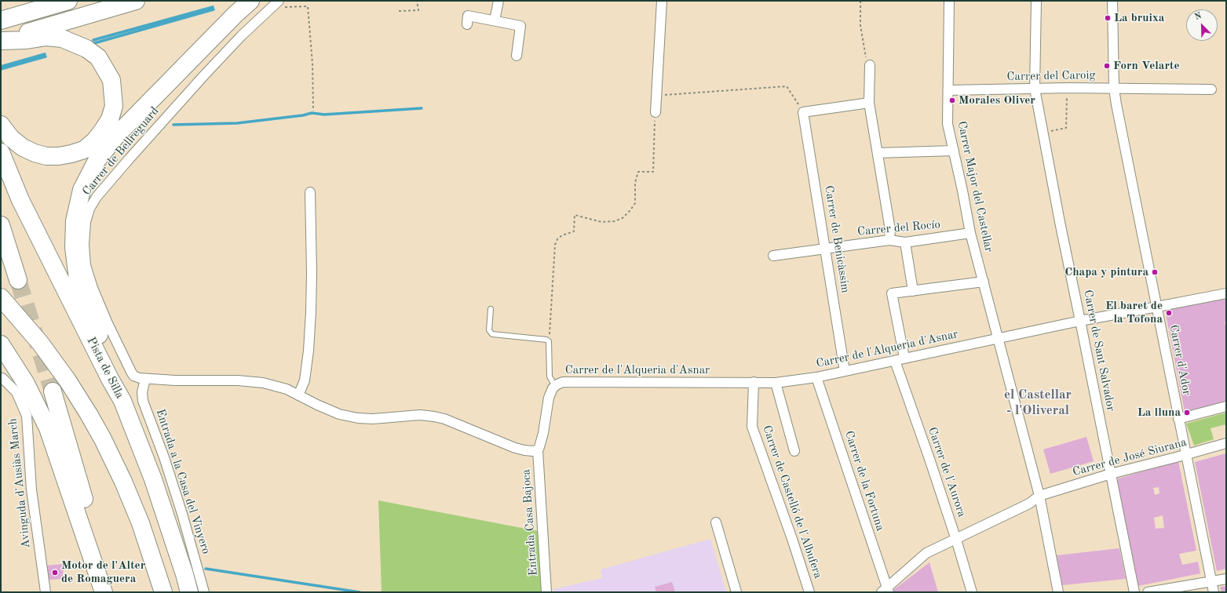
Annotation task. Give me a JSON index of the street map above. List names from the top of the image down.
{
  "streets": {
    "highway": ["Pista de Silla"],
    "street": [
      "Carrer del Caroig",
      "Carrer de Bellreguard",
      "Carrer Major del Castellar",
      "Carrer del Rocío",
      "Carrer de Benicàssim",
      "Carrer de l'Alqueria d'Asnar",
      "Carrer de Sant Salvador",
      "Carrer d'Ador",
      "Carrer de José Siurana",
      "Carrer de l'Aurora",
      "Carrer de la Fortuna",
      "Entrada a la Casa del Vinyero",
      "Avinguda d'Ausiàs March",
      "Carrer de Castelló de l'Albufera",
      "Entrada Casa Bajoca"
    ]
  },
  "crossings": [
    ["Carrer del Caroig", "Carrer Major del Castellar"],
    ["Carrer del Caroig", "Carrer de Sant Salvador"],
    ["Carrer del Caroig", "Carrer d'Ador"],
    ["Carrer de Bellreguard", "Entrada a la Casa del Vinyero"],
    ["Carrer Major del Castellar", "Carrer del Rocío"],
    ["Carrer Major del Castellar", "Carrer de l'Alqueria d'Asnar"],
    ["Carrer Major del Castellar", "Carrer de José Siurana"],
    ["Carrer del Rocío", "Carrer de Benicàssim"],
    ["Carrer de Benicàssim", "Carrer de l'Alqueria d'Asnar"],
    ["Carrer de l'Alqueria d'Asnar", "Carrer de Sant Salvador"],
    ["Carrer de l'Alqueria d'Asnar", "Carrer d'Ador"],
    ["Carrer de l'Alqueria d'Asnar", "Carrer de l'Aurora"],
    ["Carrer de l'Alqueria d'Asnar", "Carrer de la Fortuna"],
    ["Carrer de l'Alqueria d'Asnar", "Carrer de Castelló de l'Albufera"],
    ["Carrer de l'Alqueria d'Asnar", "Entrada Casa Bajoca"],
    ["Carrer de Sant Salvador", "Carrer de José Siurana"],
    ["Carrer d'Ador", "Carrer de José Siurana"],
    ["Carrer de José Siurana", "Carrer de l'Aurora"],
    ["Carrer de José Siurana", "Carrer de la Fortuna"]
  ],
  "districts": ["el Castellar - l'Oliveral"],
  "places": [
    "La bruixa",
    "Forn Velarte",
    "Morales Oliver",
    "Chapa y pintura",
    "El baret de la Tofona",
    "La lluna",
    "Motor de l'Alter de Romaguera"
  ],
  "north": "top left"
}
